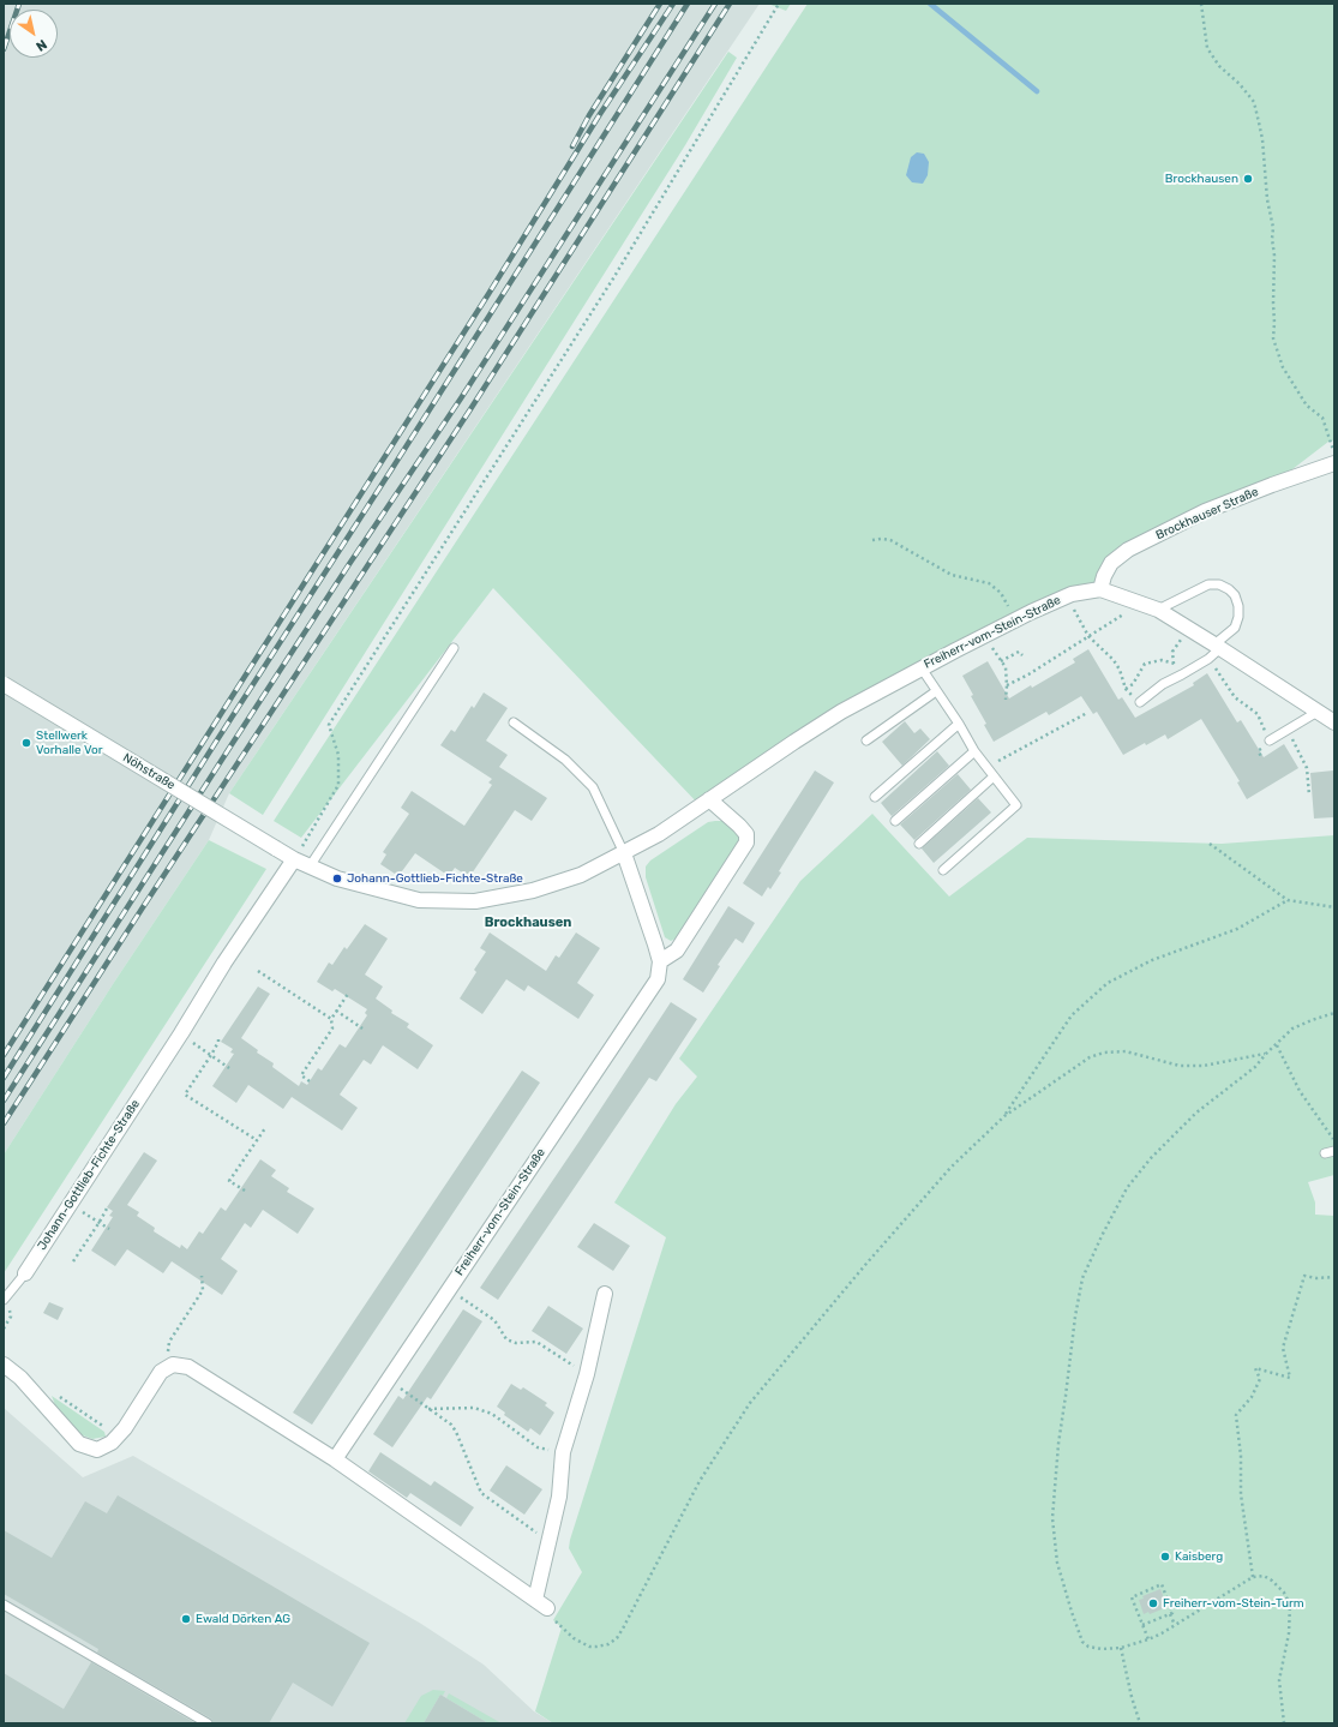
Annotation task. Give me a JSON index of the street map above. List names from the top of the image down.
{
  "streets": {
    "street": [
      "Brockhauser Straße",
      "Freiherr-vom-Stein-Straße",
      "Nöhstraße",
      "Johann-Gottlieb-Fichte-Straße"
    ]
  },
  "crossings": [
    ["Brockhauser Straße", "Freiherr-vom-Stein-Straße"],
    ["Freiherr-vom-Stein-Straße", "Nöhstraße"],
    ["Freiherr-vom-Stein-Straße", "Johann-Gottlieb-Fichte-Straße"],
    ["Nöhstraße", "Johann-Gottlieb-Fichte-Straße"]
  ],
  "districts": ["Brockhausen"],
  "places": [
    "Brockhausen",
    "Stellwerk Vorhalle Vor",
    "Johann-Gottlieb-Fichte-Straße",
    "Kaisberg",
    "Freiherr-vom-Stein-Turm",
    "Ewald Dörken AG"
  ],
  "north": "bottom right"
}
